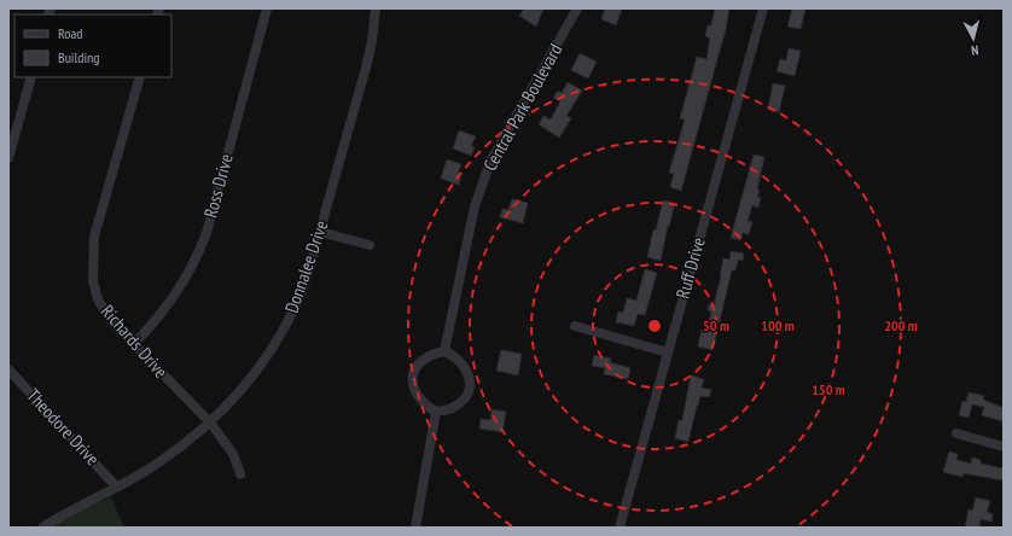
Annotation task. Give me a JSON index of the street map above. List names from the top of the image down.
{
  "streets": {
    "street": [
      "Central Park Boulevard",
      "Ross Drive",
      "Donnalee Drive",
      "Ruff Drive",
      "Richards Drive",
      "Theodore Drive"
    ]
  },
  "crossings": [
    ["Ross Drive", "Richards Drive"],
    ["Donnalee Drive", "Richards Drive"],
    ["Donnalee Drive", "Theodore Drive"]
  ],
  "legend": ["Road", "Building"],
  "north": "bottom",
  "rings": [
    "50 m",
    "100 m",
    "200 m",
    "150 m"
  ]
}
